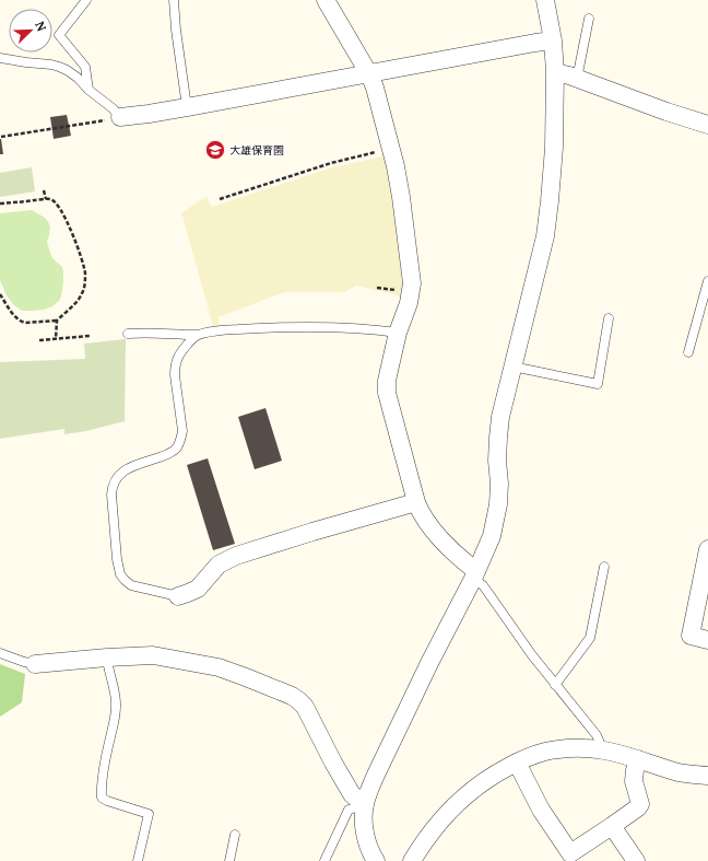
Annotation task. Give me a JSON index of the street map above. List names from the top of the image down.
{
  "places": {
    "school or university": ["大雄保育園"]
  },
  "north": "top right"
}
